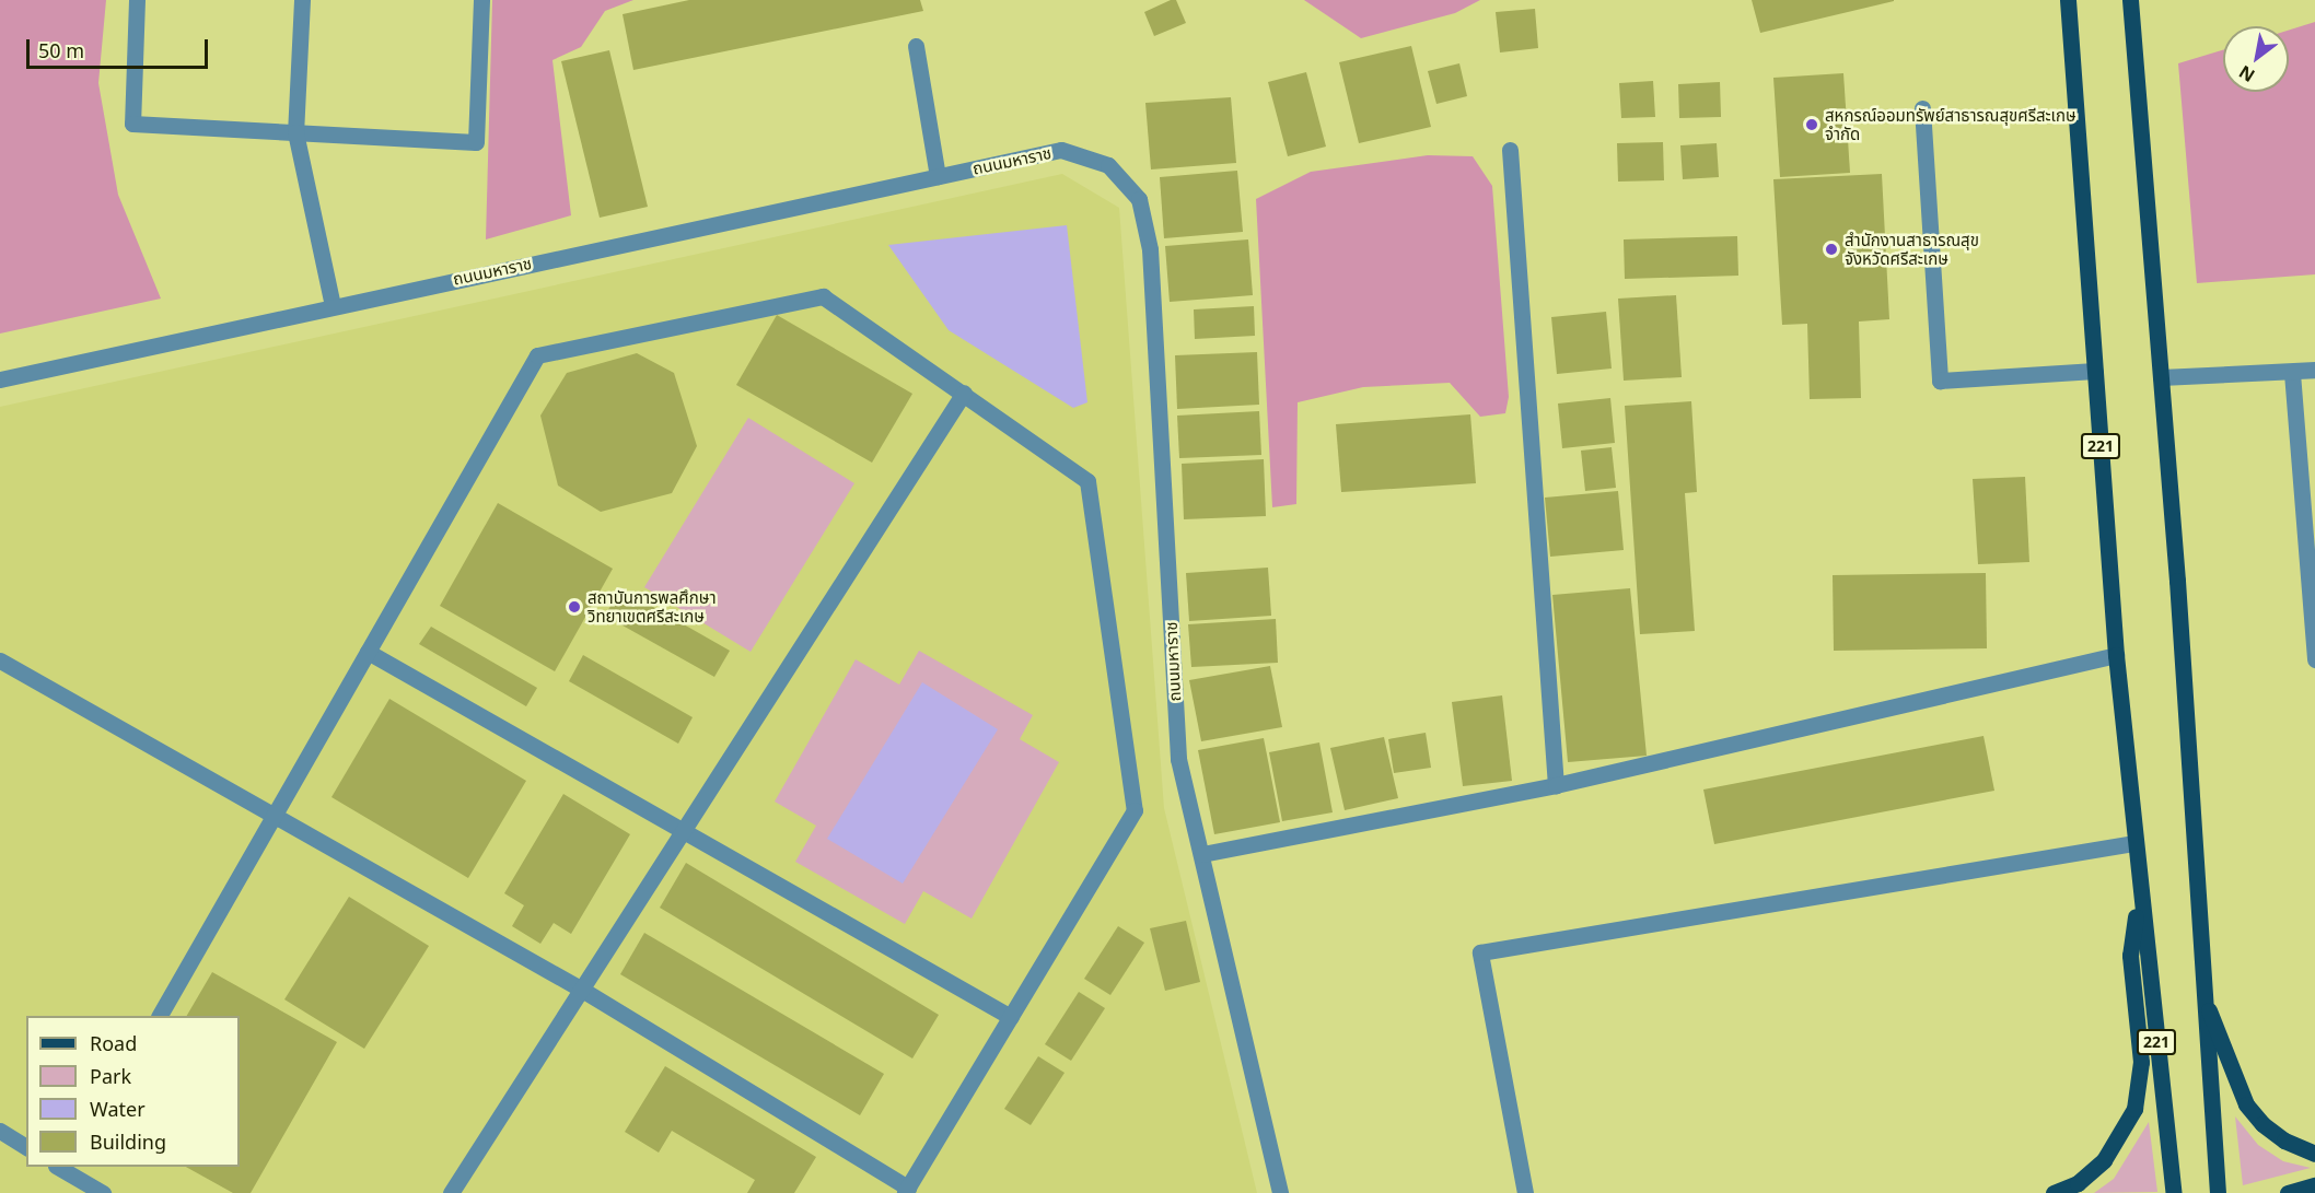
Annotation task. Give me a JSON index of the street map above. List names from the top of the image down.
{
  "streets": {
    "main road": ["221"],
    "street": ["ถนนมหาราช"]
  },
  "places": ["สหกรณ์ออมทรัพย์สาธารณสุขศรีสะเกษ จำกัด", "สำนักงานสาธารณสุข จังหวัดศรีสะเกษ", "สถาบันการพลศึกษา วิทยาเขตศรีสะเกษ"],
  "legend": [
    "Road",
    "Park",
    "Water",
    "Building"
  ],
  "scale_bar": "50 m",
  "north": "bottom left"
}
